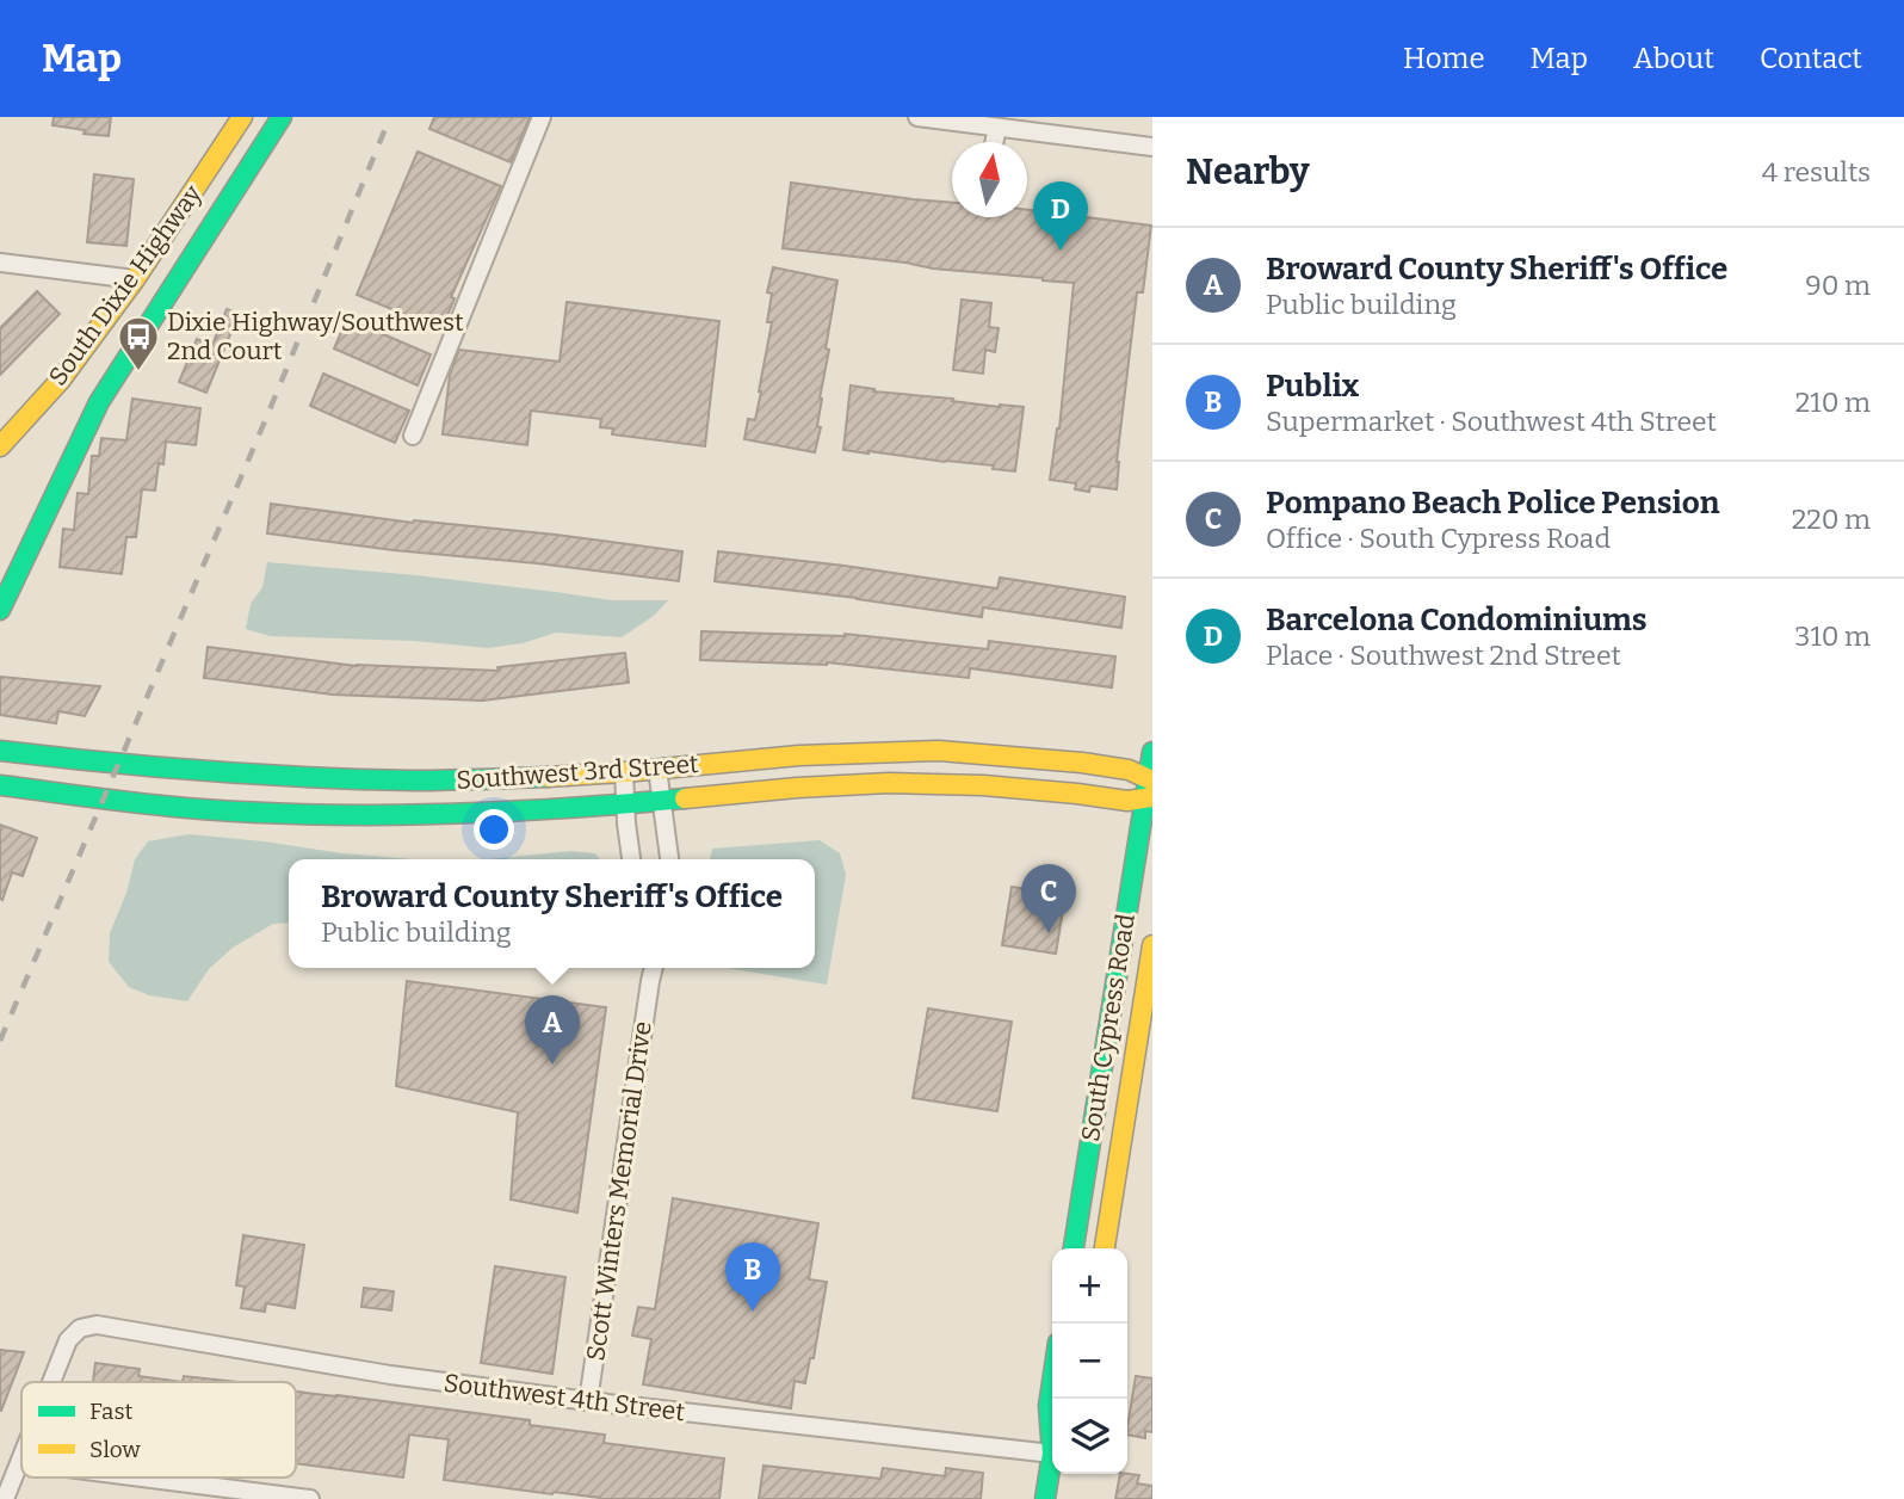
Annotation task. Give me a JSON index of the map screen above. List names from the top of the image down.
{
  "streets": {
    "street": [
      "South Dixie Highway",
      "Southwest 3rd Street",
      "South Cypress Road",
      "Scott Winters Memorial Drive",
      "Southwest 4th Street"
    ]
  },
  "crossings": [
    ["Southwest 3rd Street", "South Cypress Road"],
    ["Scott Winters Memorial Drive", "Southwest 4th Street"]
  ],
  "places": {
    "bus stop": ["Dixie Highway/Southwest 2nd Court"]
  },
  "legend": ["Fast", "Slow"],
  "north": "top",
  "page": {
    "header": "Map",
    "nav": [
      "Home",
      "Map",
      "About",
      "Contact"
    ],
    "heading": ["Nearby", "4 results"],
    "pins": [
      "D",
      "C",
      "A",
      "B"
    ],
    "list": [
      {
        "mark": "A",
        "name": "Broward County Sheriff's Office",
        "note": "Public building",
        "value": "90 m"
      },
      {
        "mark": "B",
        "name": "Publix",
        "note": "Supermarket · Southwest 4th Street",
        "value": "210 m"
      },
      {
        "mark": "C",
        "name": "Pompano Beach Police Pension",
        "note": "Office · South Cypress Road",
        "value": "220 m"
      },
      {
        "mark": "D",
        "name": "Barcelona Condominiums",
        "note": "Place · Southwest 2nd Street",
        "value": "310 m"
      }
    ],
    "popup": ["Broward County Sheriff's Office", "Public building"],
    "map_buttons": ["+", "−"]
  }
}
